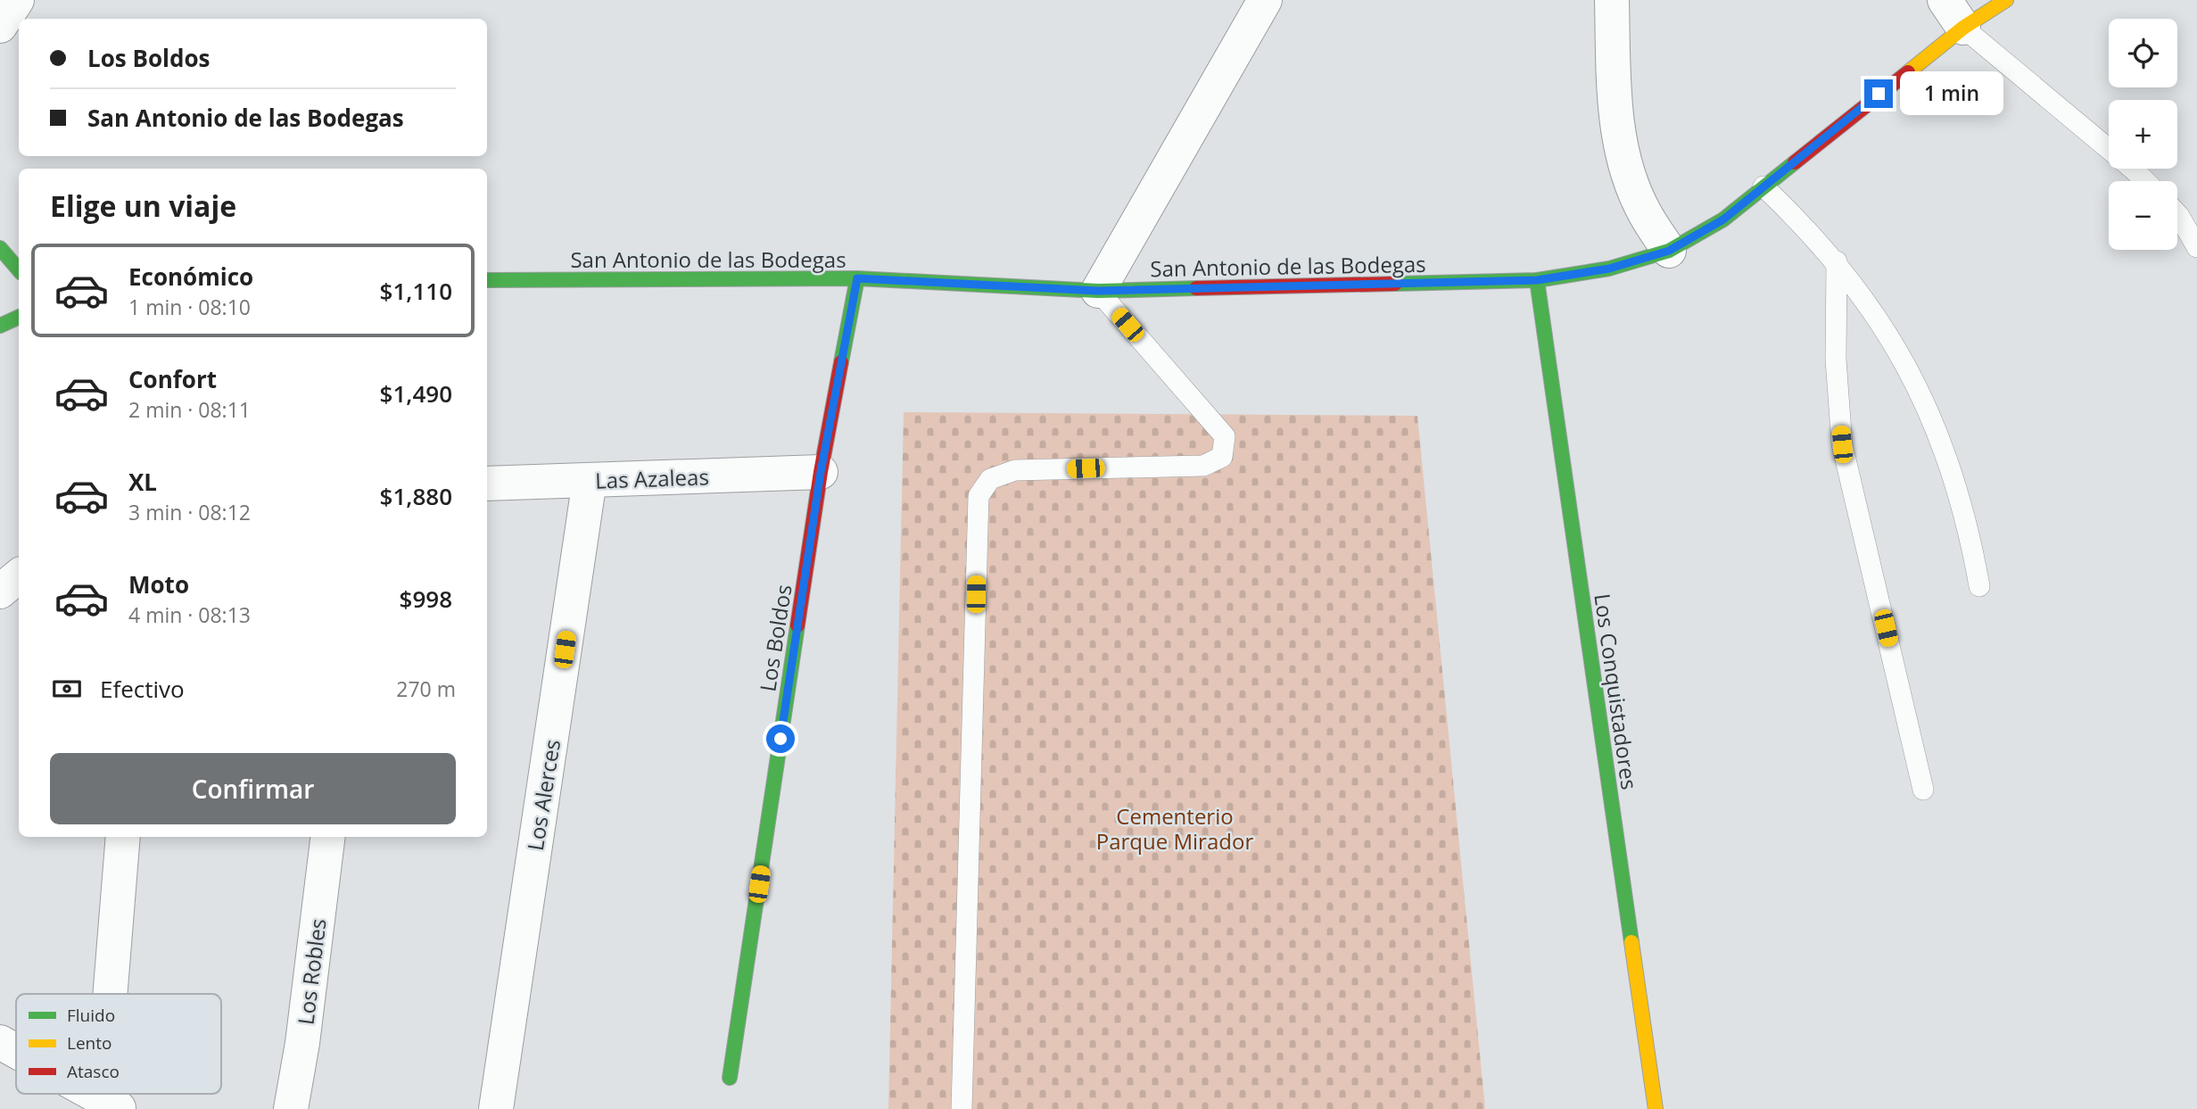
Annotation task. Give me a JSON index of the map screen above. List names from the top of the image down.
{
  "streets": {
    "street": [
      "San Antonio de las Bodegas",
      "Las Azaleas",
      "Los Boldos",
      "Los Conquistadores",
      "Los Alerces",
      "Los Robles"
    ]
  },
  "crossings": [
    ["San Antonio de las Bodegas", "Los Boldos"],
    ["San Antonio de las Bodegas", "Los Conquistadores"],
    ["Las Azaleas", "Los Boldos"],
    ["Las Azaleas", "Los Alerces"]
  ],
  "parks": ["Cementerio Parque Mirador"],
  "legend": ["Fluido", "Lento", "Atasco"],
  "page": {
    "map_buttons": ["+", "−"],
    "banner": ["Los Boldos", "San Antonio de las Bodegas"],
    "bubble": "1 min",
    "heading": "Elige un viaje",
    "list": [
      {
        "name": "Económico",
        "note": "1 min · 08:10",
        "value": "$1,110"
      },
      {
        "name": "Confort",
        "note": "2 min · 08:11",
        "value": "$1,490"
      },
      {
        "name": "XL",
        "note": "3 min · 08:12",
        "value": "$1,880"
      },
      {
        "name": "Moto",
        "note": "4 min · 08:13",
        "value": "$998"
      }
    ],
    "pay": ["Efectivo", "270 m"],
    "buttons": "Confirmar"
  }
}
